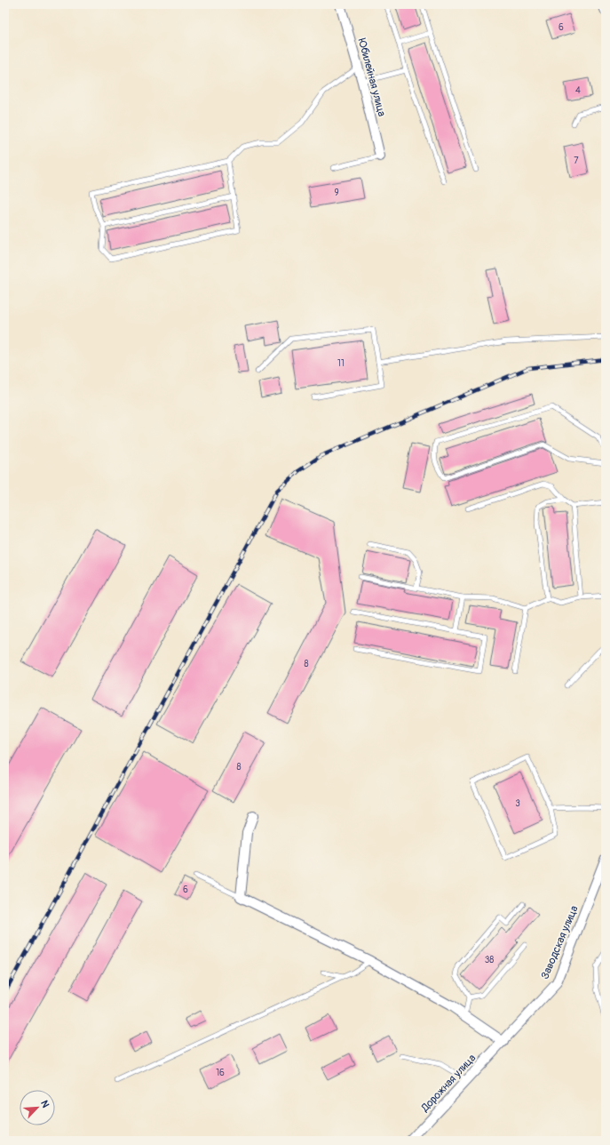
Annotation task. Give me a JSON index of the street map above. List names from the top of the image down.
{
  "streets": {
    "street": ["Юбилейная улица", "Заводская улица", "Дорожная улица"]
  },
  "crossings": [
    ["Заводская улица", "Дорожная улица"]
  ],
  "house_numbers": [
    "6",
    "4",
    "7",
    "9",
    "11",
    "8",
    "8",
    "3",
    "6",
    "38",
    "16"
  ],
  "north": "top right"
}
